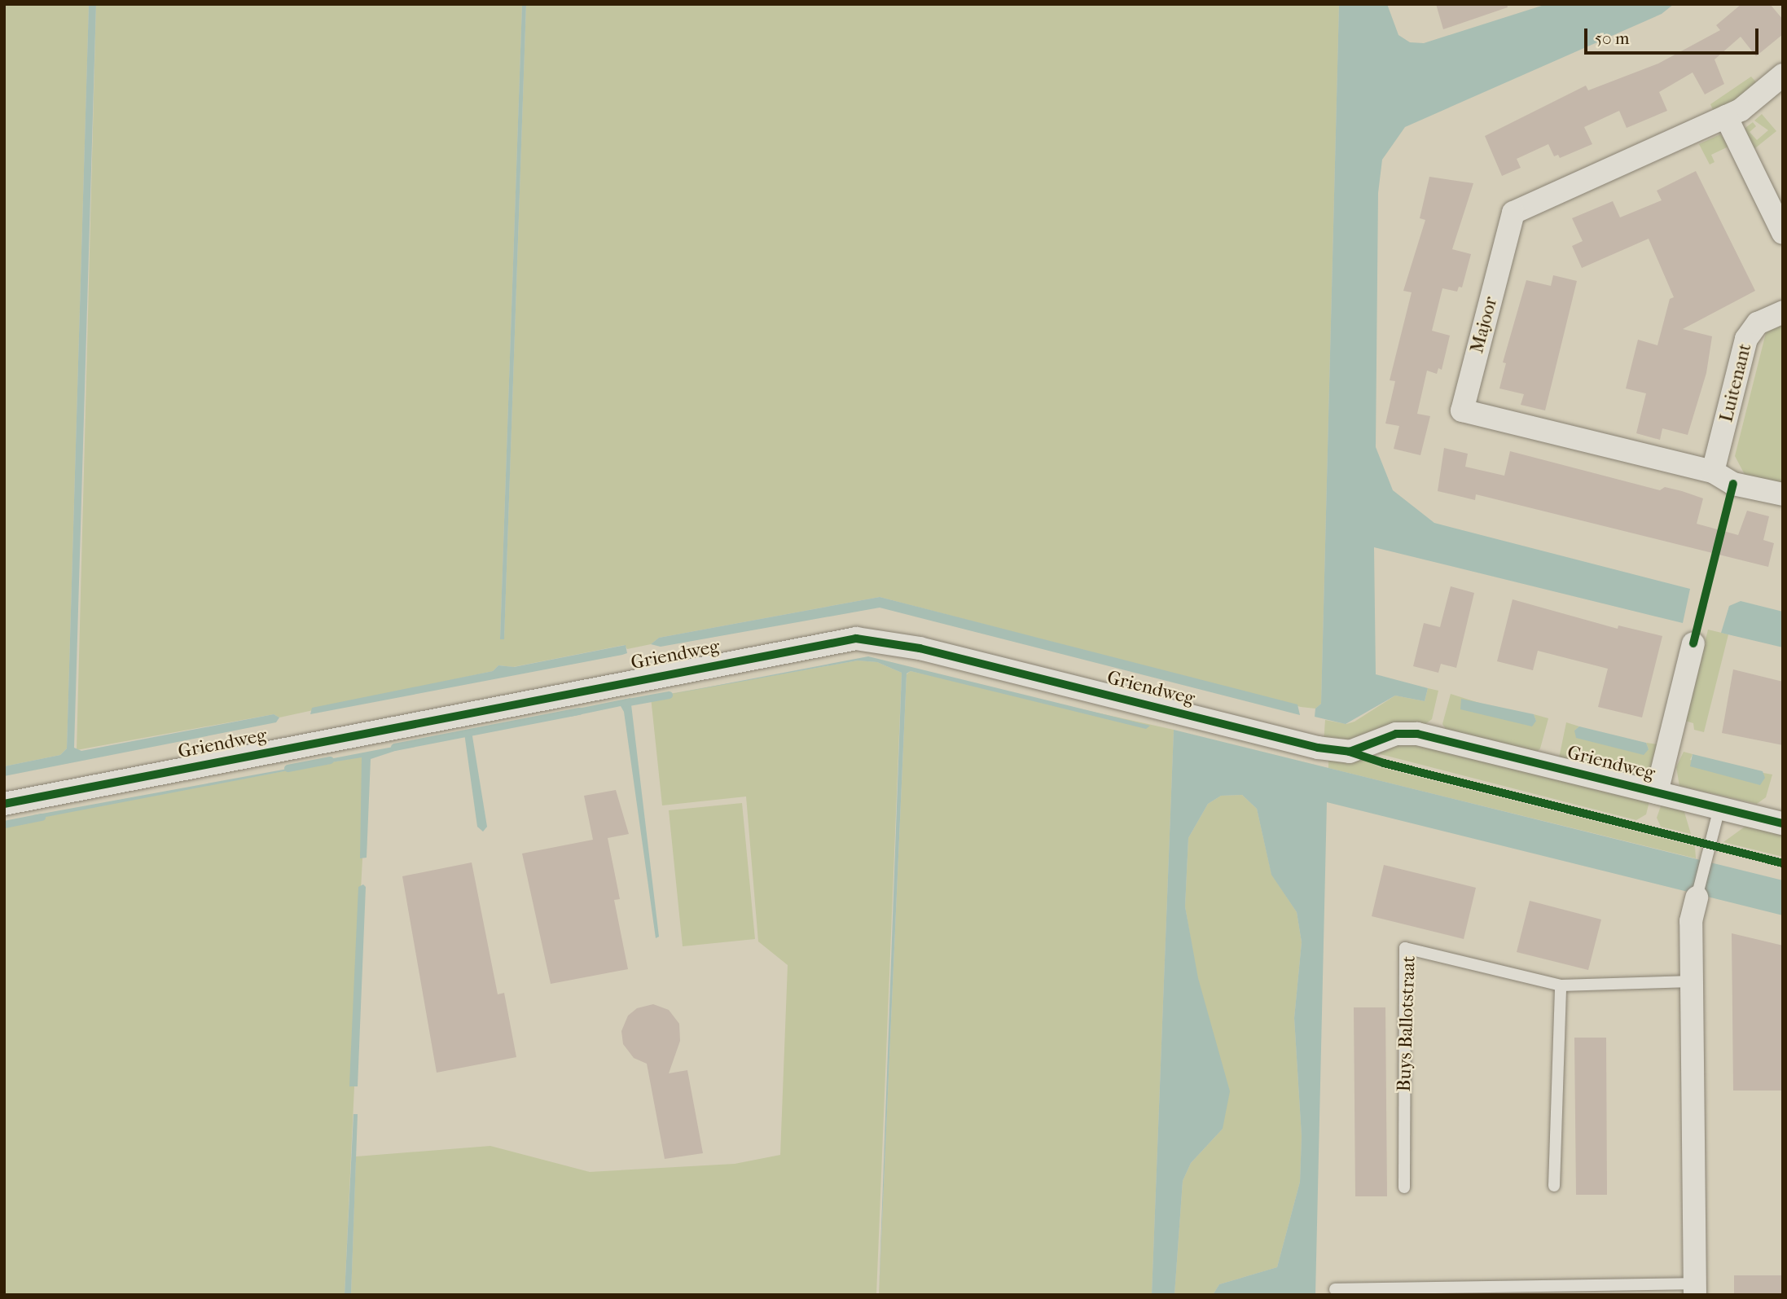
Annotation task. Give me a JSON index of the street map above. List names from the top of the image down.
{
  "streets": {
    "street": ["Majoor", "Luitenant", "Griendweg"],
    "lane": ["Buys Ballotstraat"]
  },
  "crossings": [
    ["Majoor", "Luitenant"]
  ],
  "scale_bar": "50 m"
}
